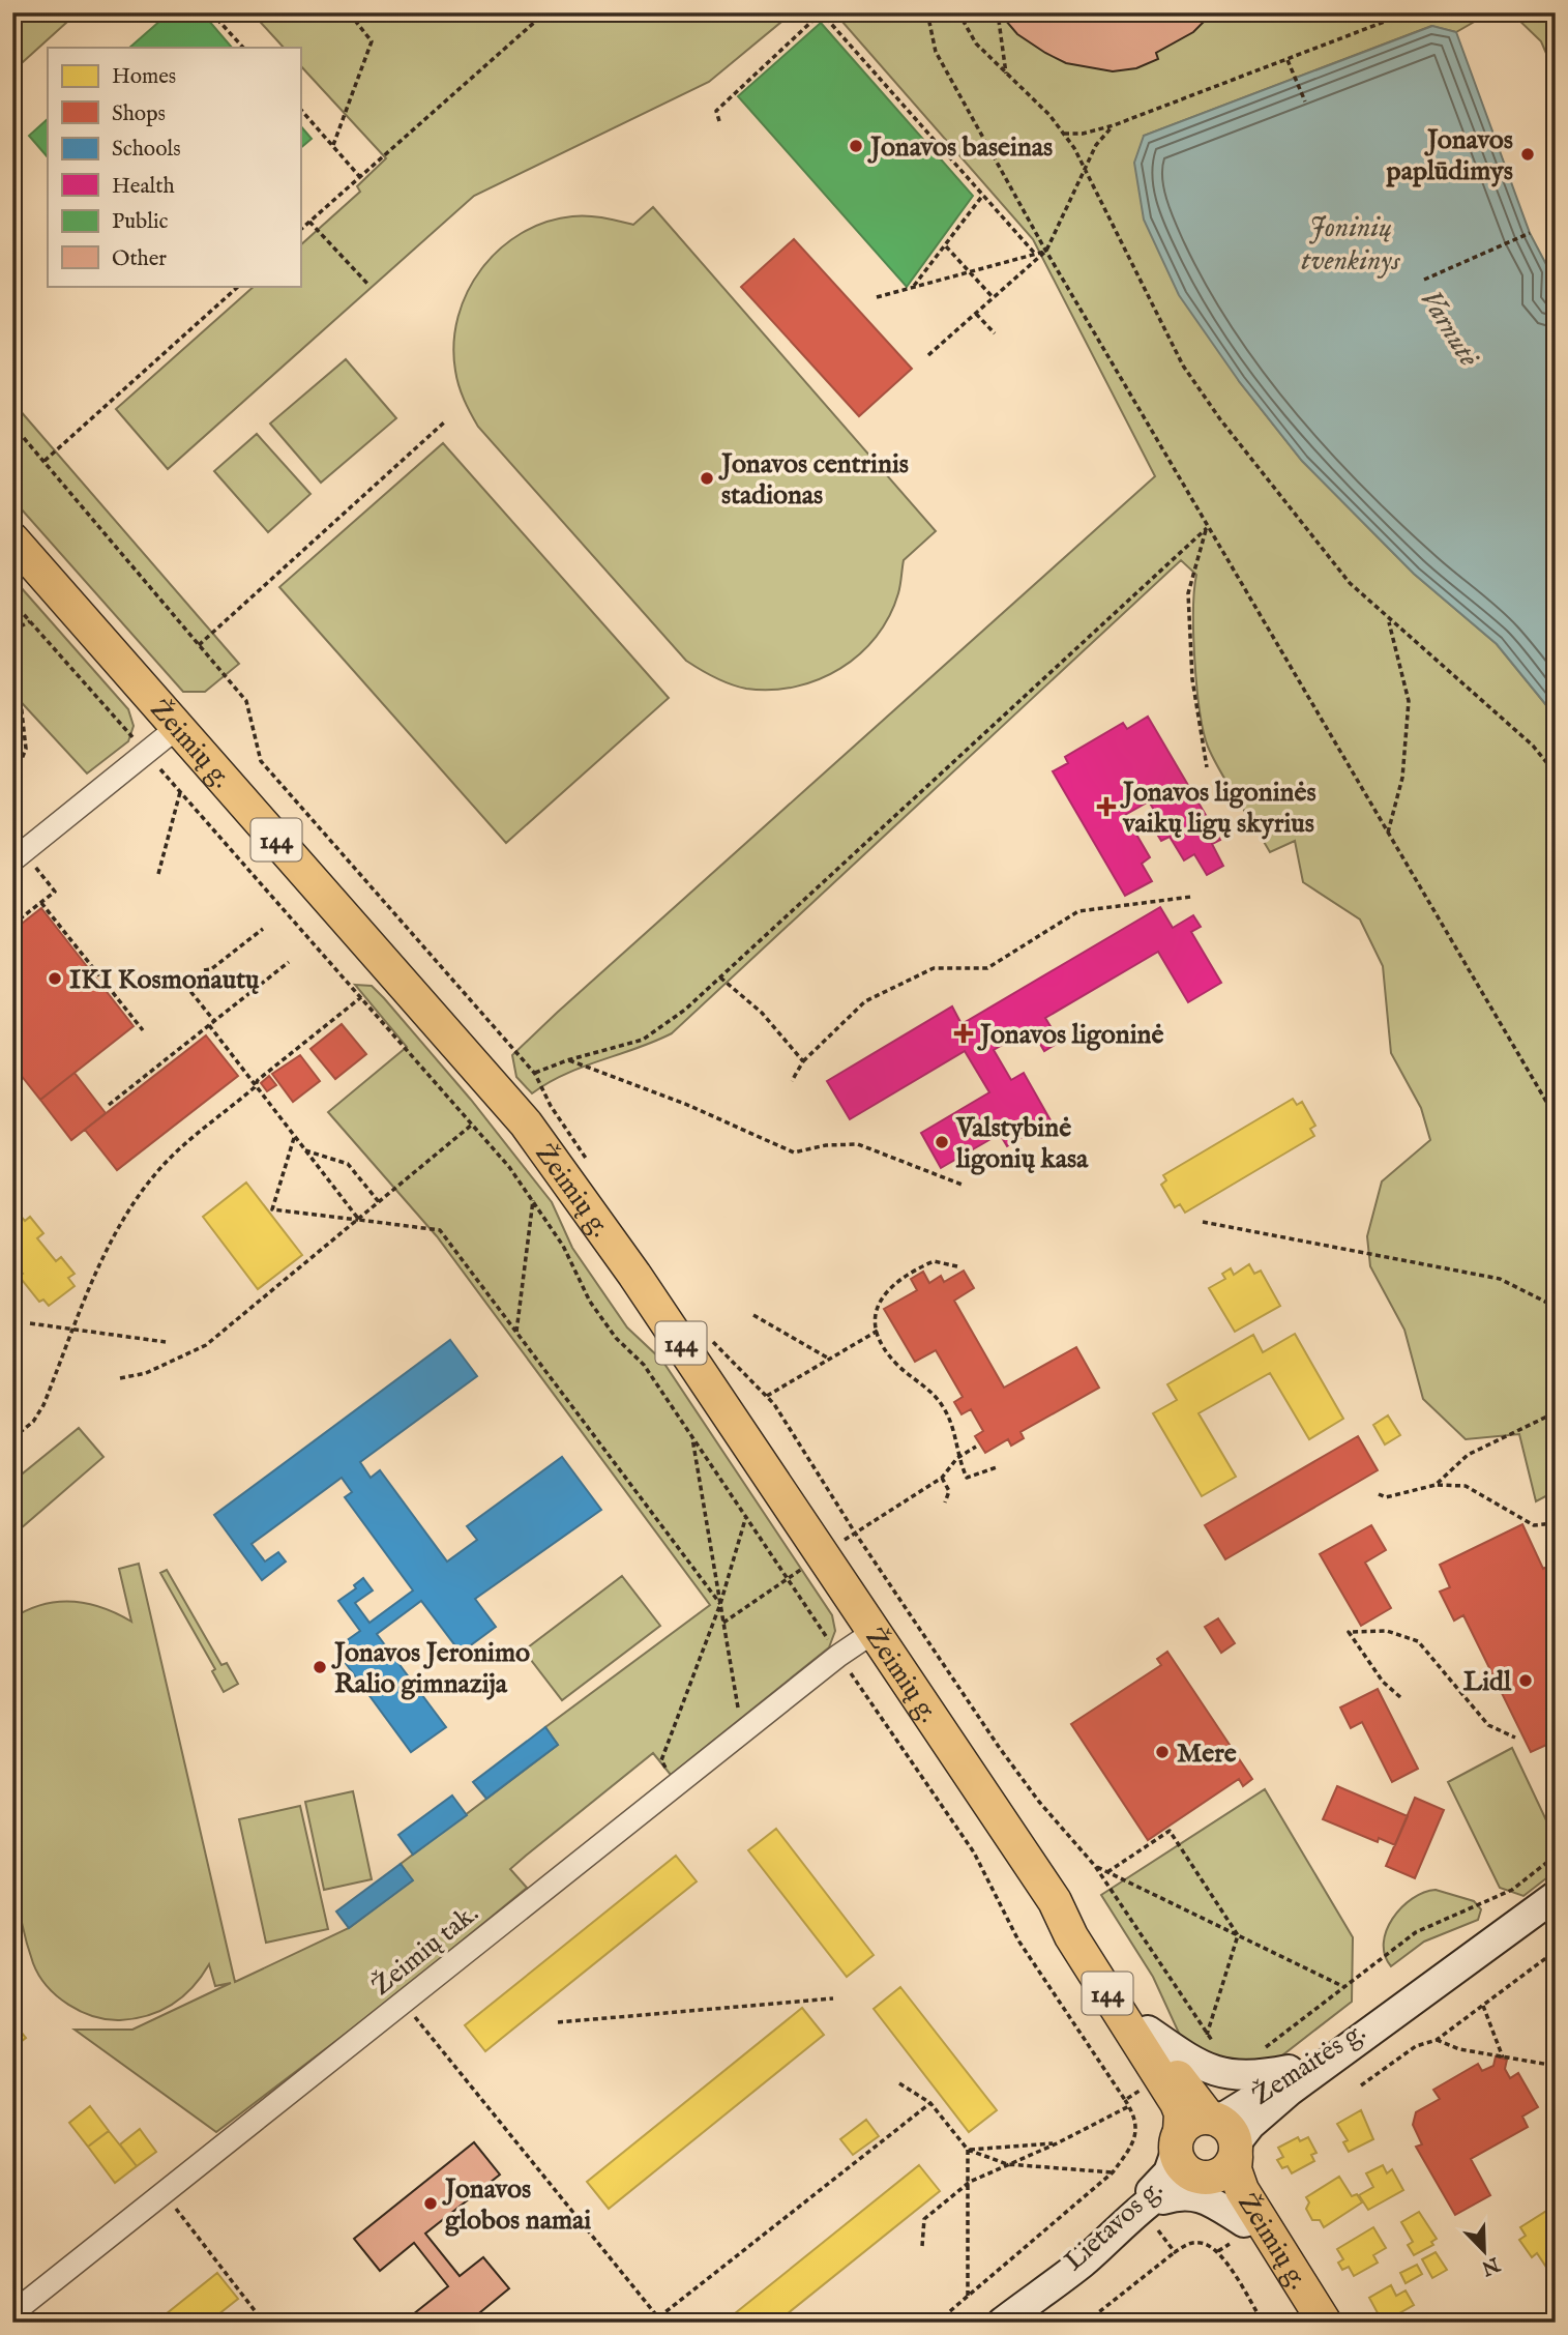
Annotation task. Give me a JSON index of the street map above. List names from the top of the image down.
{
  "streets": {
    "main road": [
      "Žeimių g.",
      "144",
      "Žemaitės g.",
      "Lietavos g."
    ],
    "street": ["Žeimių tak."]
  },
  "crossings": [
    ["Žeimių g.", "Žeimių tak."],
    ["Žeimių g.", "Žemaitės g."],
    ["Žeimių g.", "Lietavos g."],
    ["Žemaitės g.", "Lietavos g."]
  ],
  "water": ["Joninių tvenkinys", "Varnutė"],
  "places": {
    "other": [
      "Jonavos baseinas",
      "Jonavos paplūdimys",
      "Jonavos centrinis stadionas",
      "IKI Kosmonautų",
      "Valstybinė ligonių kasa",
      "Jonavos Jeronimo Ralio gimnazija",
      "Lidl",
      "Mere",
      "Jonavos globos namai"
    ],
    "health": ["Jonavos ligoninės vaikų ligų skyrius", "Jonavos ligoninė"]
  },
  "legend": [
    "Homes",
    "Shops",
    "Schools",
    "Health",
    "Public",
    "Other"
  ],
  "north": "bottom right"
}
